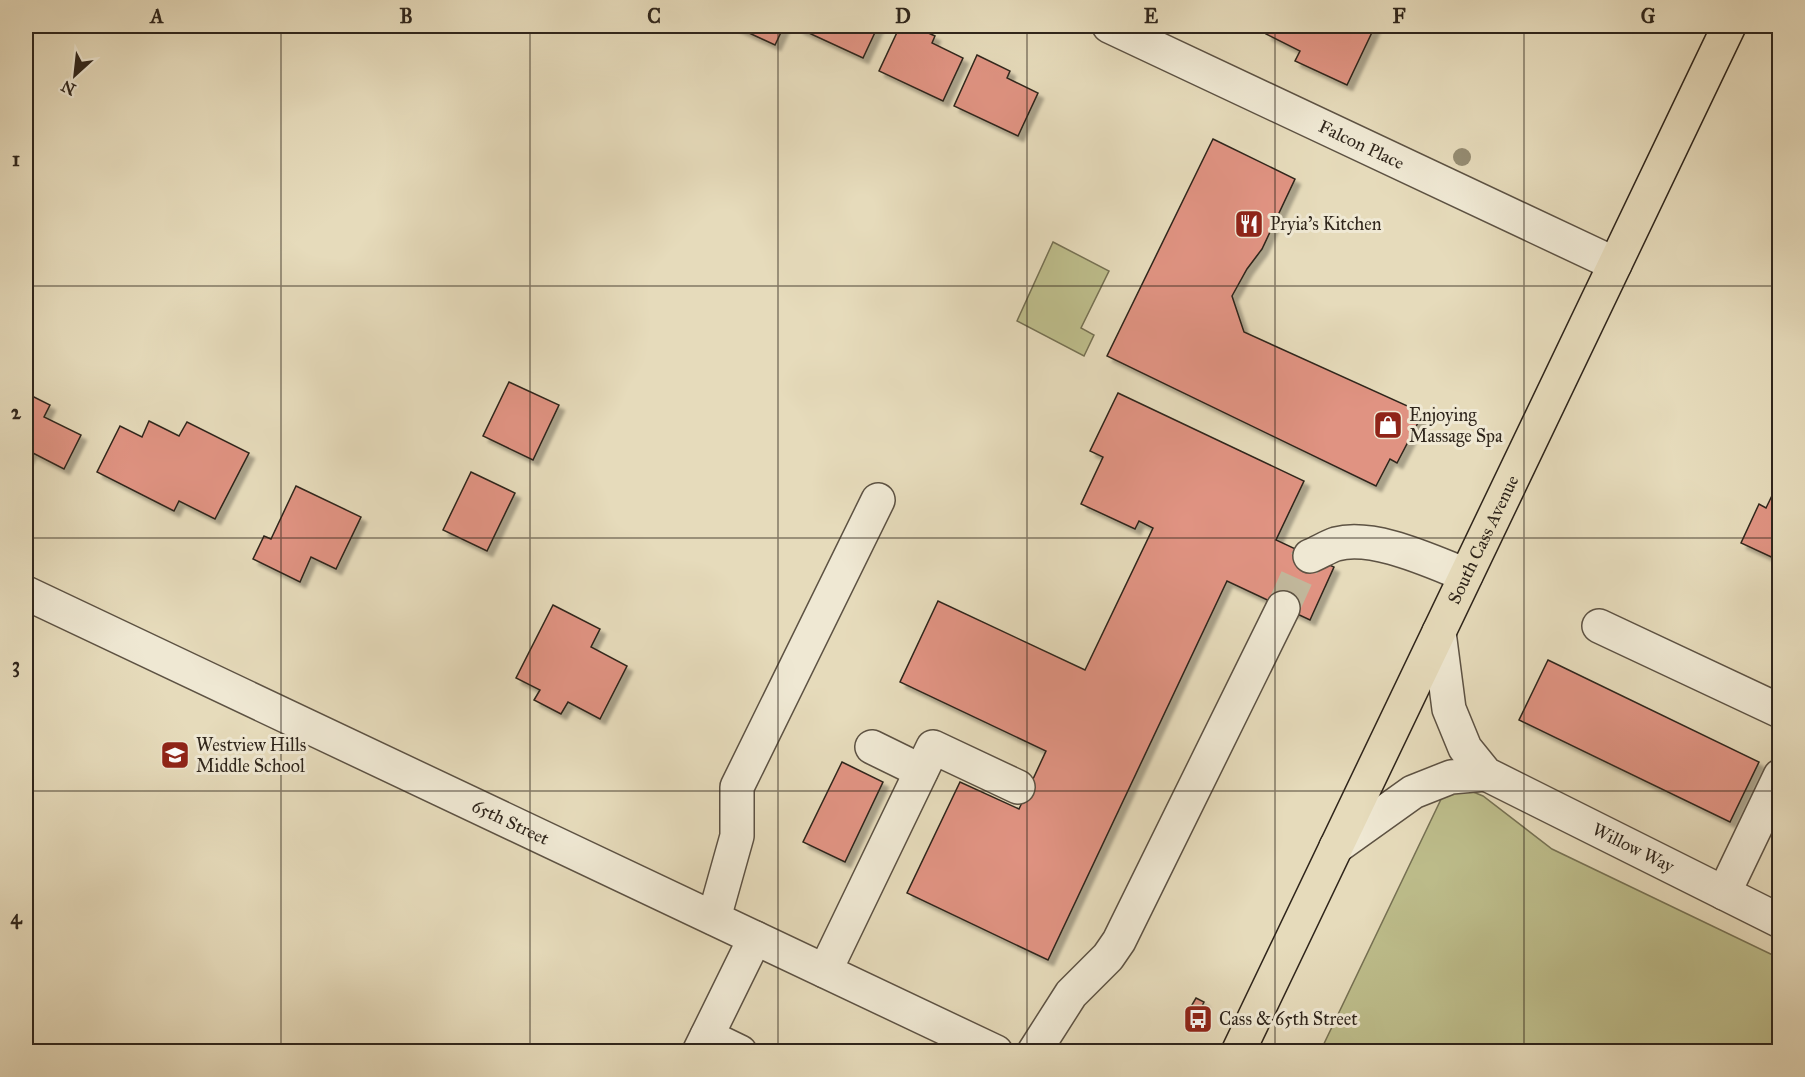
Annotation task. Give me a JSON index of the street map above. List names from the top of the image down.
{
  "streets": {
    "main road": ["South Cass Avenue"],
    "street": ["Falcon Place", "65th Street", "Willow Way"]
  },
  "crossings": [
    ["Falcon Place", "South Cass Avenue"],
    ["South Cass Avenue", "Willow Way"]
  ],
  "places": {
    "restaurant": ["Pryia's Kitchen"],
    "shop": ["Enjoying Massage Spa"],
    "school or university": ["Westview Hills Middle School"],
    "bus stop": ["Cass & 65th Street"]
  },
  "north": "bottom left",
  "grid": {
    "columns": [
      "A",
      "B",
      "C",
      "D",
      "E",
      "F",
      "G"
    ],
    "rows": [
      "1",
      "2",
      "3",
      "4"
    ]
  }
}
